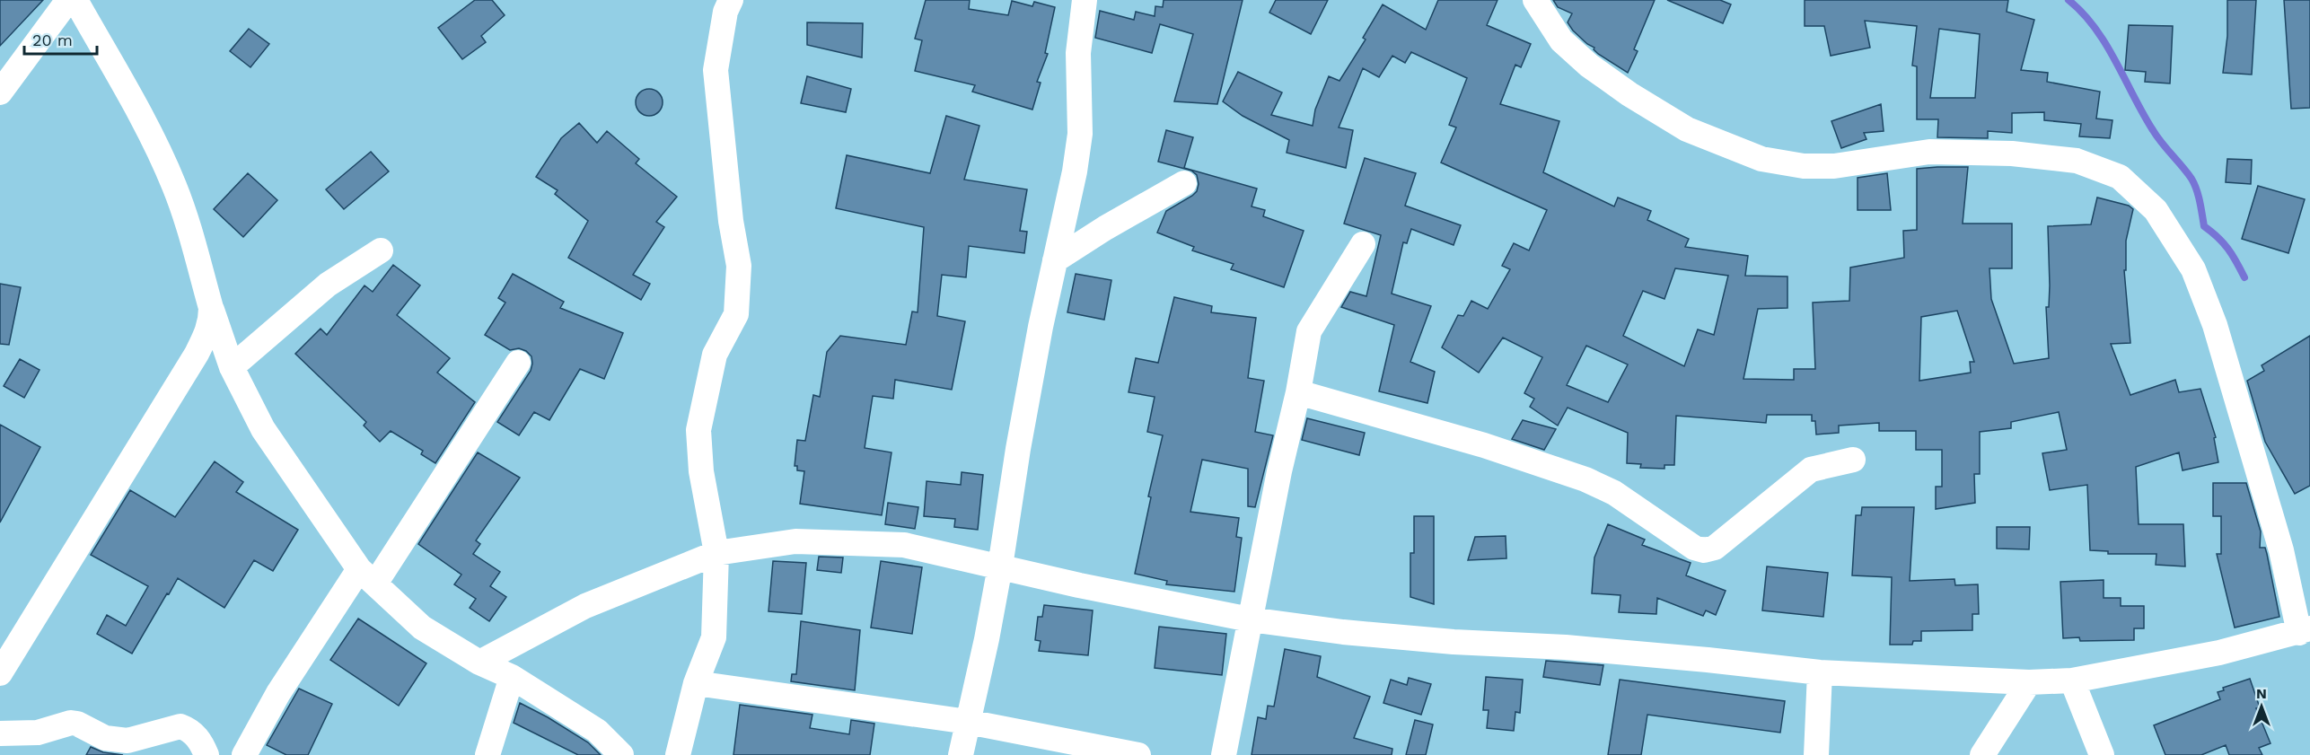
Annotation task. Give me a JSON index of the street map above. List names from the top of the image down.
{
  "scale_bar": "20 m",
  "north": "top"
}
